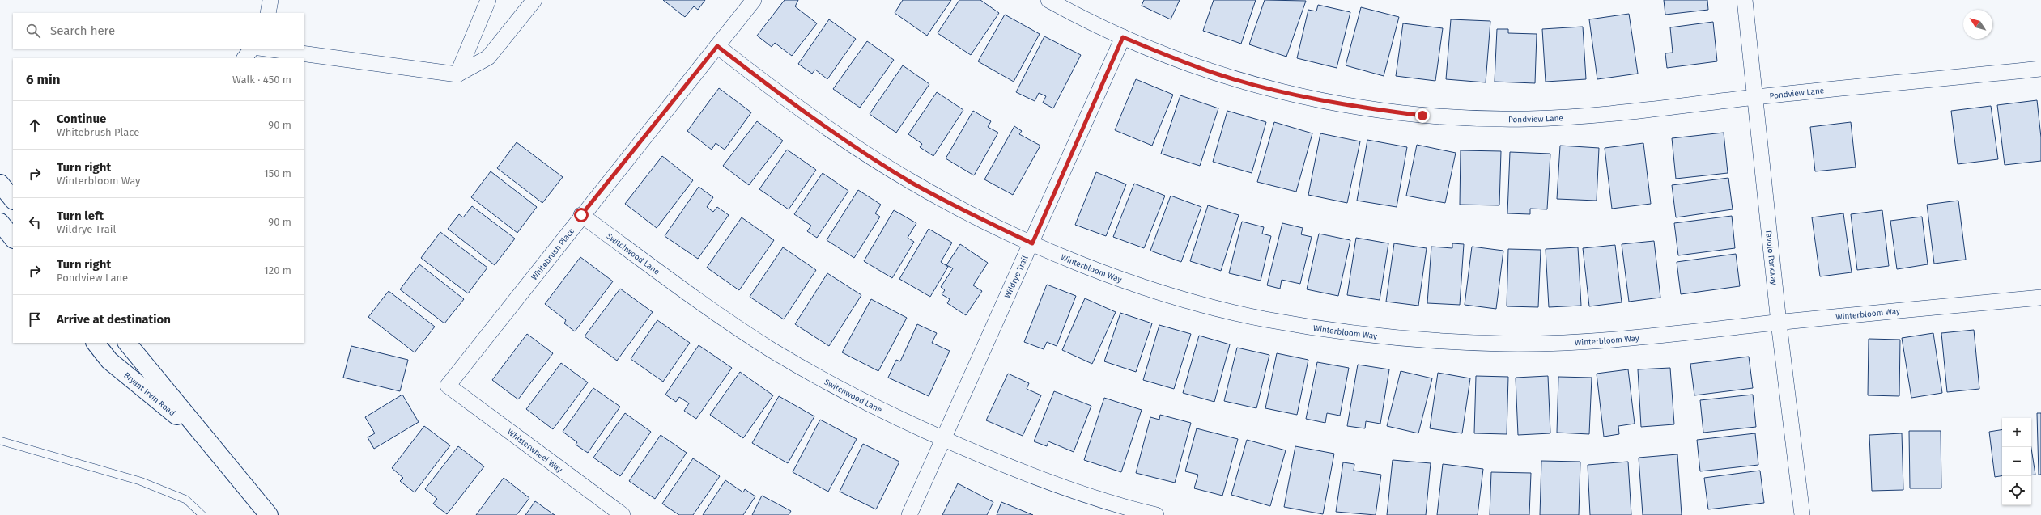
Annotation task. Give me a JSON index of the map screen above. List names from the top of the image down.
{
  "streets": {
    "street": [
      "Pondview Lane",
      "Whitebrush Place",
      "Switchwood Lane",
      "Tavolo Parkway",
      "Winterbloom Way",
      "Wildrye Trail",
      "Bryant Irvin Road",
      "Whisterwheel Way"
    ]
  },
  "crossings": [
    ["Pondview Lane", "Tavolo Parkway"],
    ["Pondview Lane", "Wildrye Trail"],
    ["Whitebrush Place", "Switchwood Lane"],
    ["Whitebrush Place", "Winterbloom Way"],
    ["Whitebrush Place", "Whisterwheel Way"],
    ["Switchwood Lane", "Wildrye Trail"],
    ["Tavolo Parkway", "Winterbloom Way"],
    ["Winterbloom Way", "Wildrye Trail"]
  ],
  "north": "top left",
  "page": {
    "search": "Search here",
    "heading": ["6 min", "Walk · 450 m"],
    "list": [
      ["Continue", "Whitebrush Place", "90 m"],
      ["Turn right", "Winterbloom Way", "150 m"],
      ["Turn left", "Wildrye Trail", "90 m"],
      ["Turn right", "Pondview Lane", "120 m"],
      "Arrive at destination"
    ],
    "map_buttons": ["+", "−"]
  }
}
